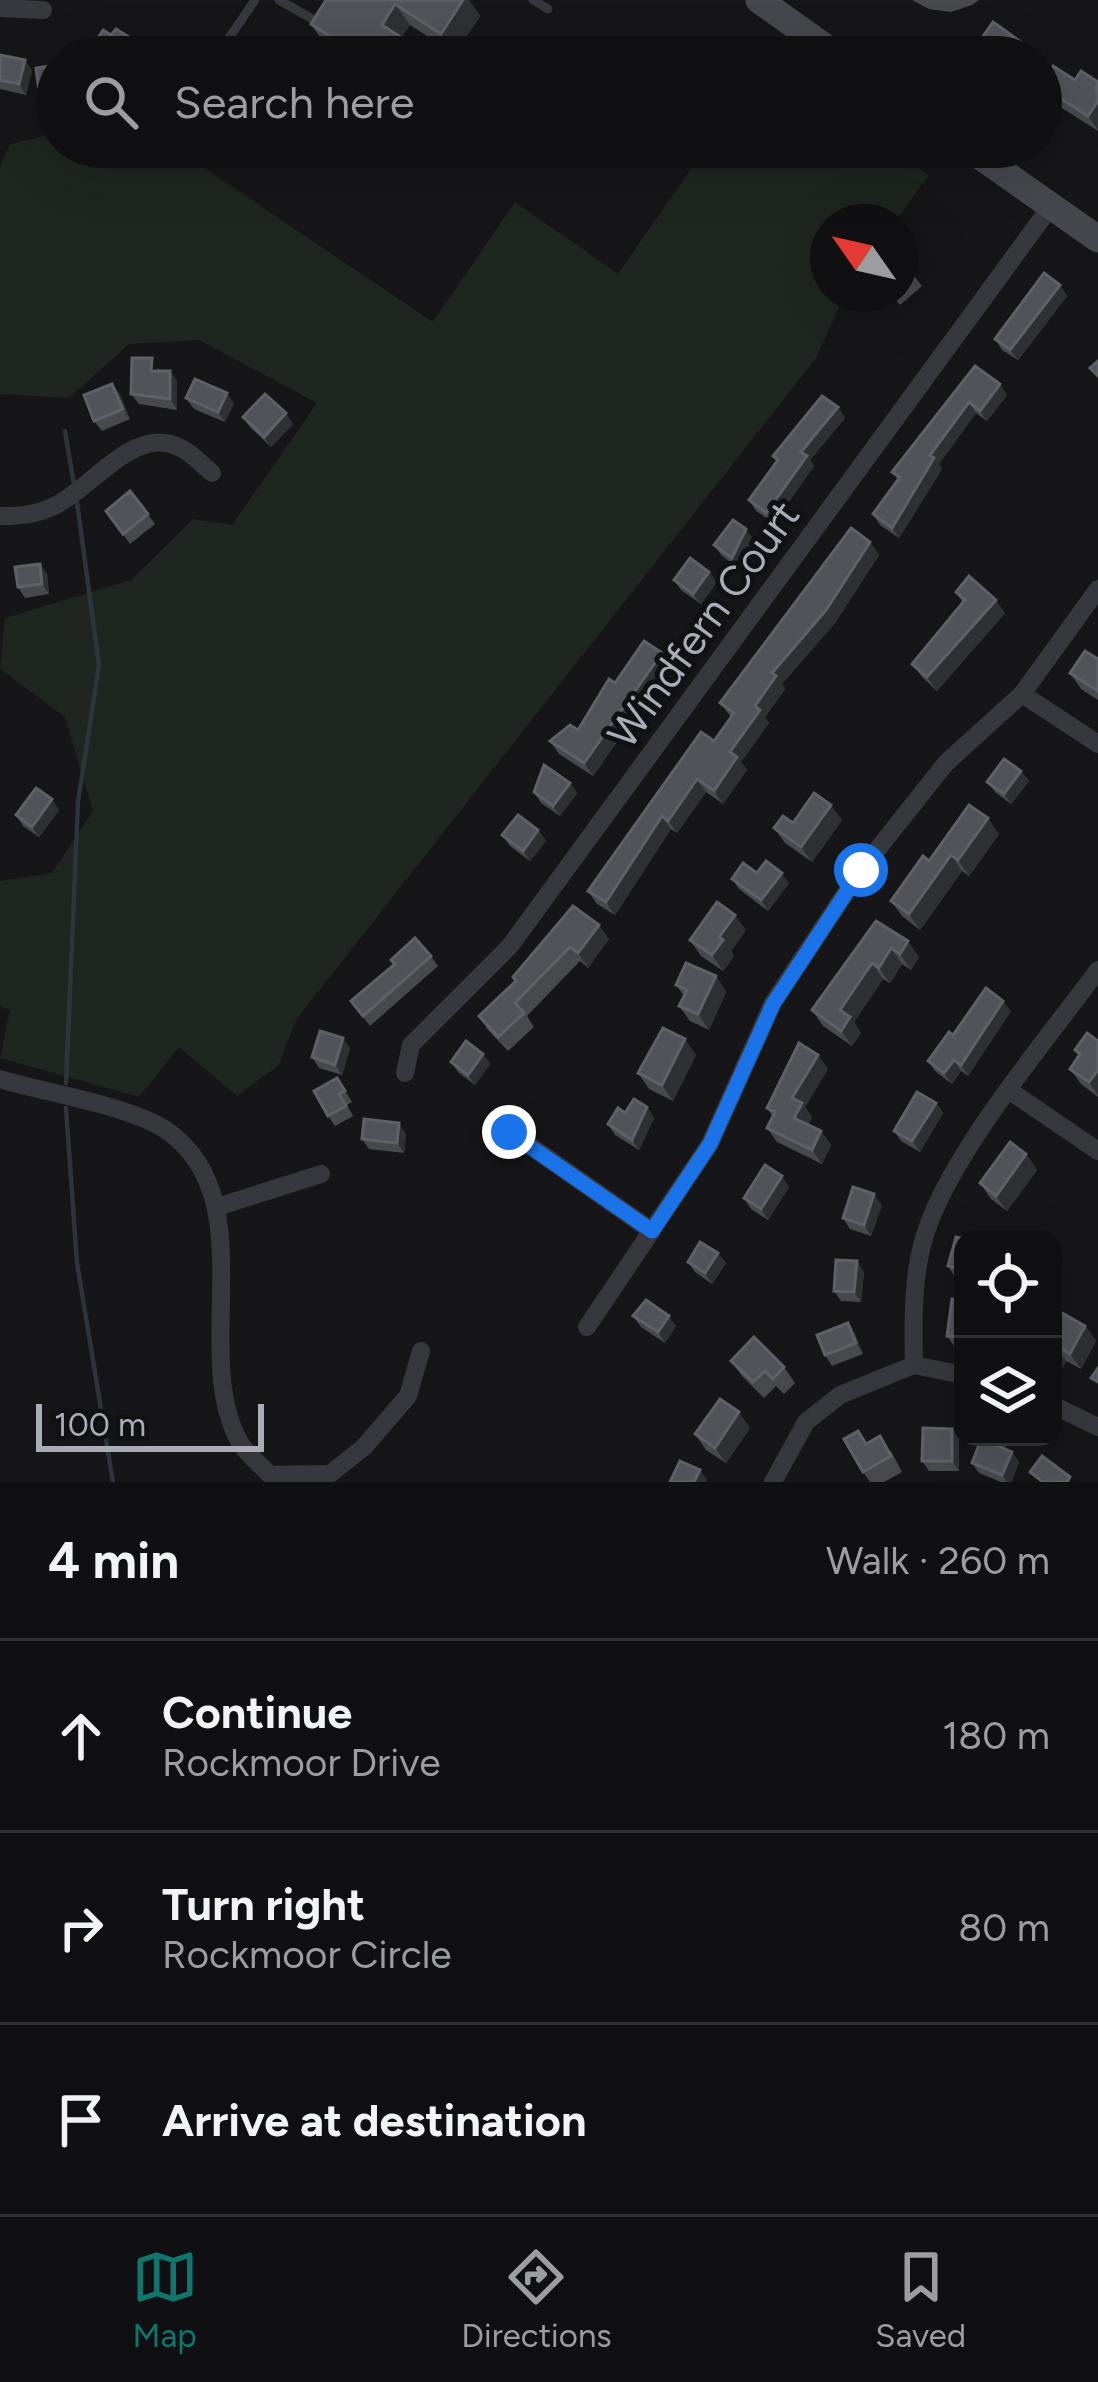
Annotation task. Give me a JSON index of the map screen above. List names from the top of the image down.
{
  "streets": {
    "street": ["Windfern Court"]
  },
  "scale_bar": "100 m",
  "north": "top left",
  "page": {
    "search": "Search here",
    "scale": "100 m",
    "heading": ["4 min", "Walk · 260 m"],
    "list": [
      ["Continue", "Rockmoor Drive", "180 m"],
      ["Turn right", "Rockmoor Circle", "80 m"],
      "Arrive at destination"
    ],
    "nav": ["Map", "Directions", "Saved"]
  }
}
